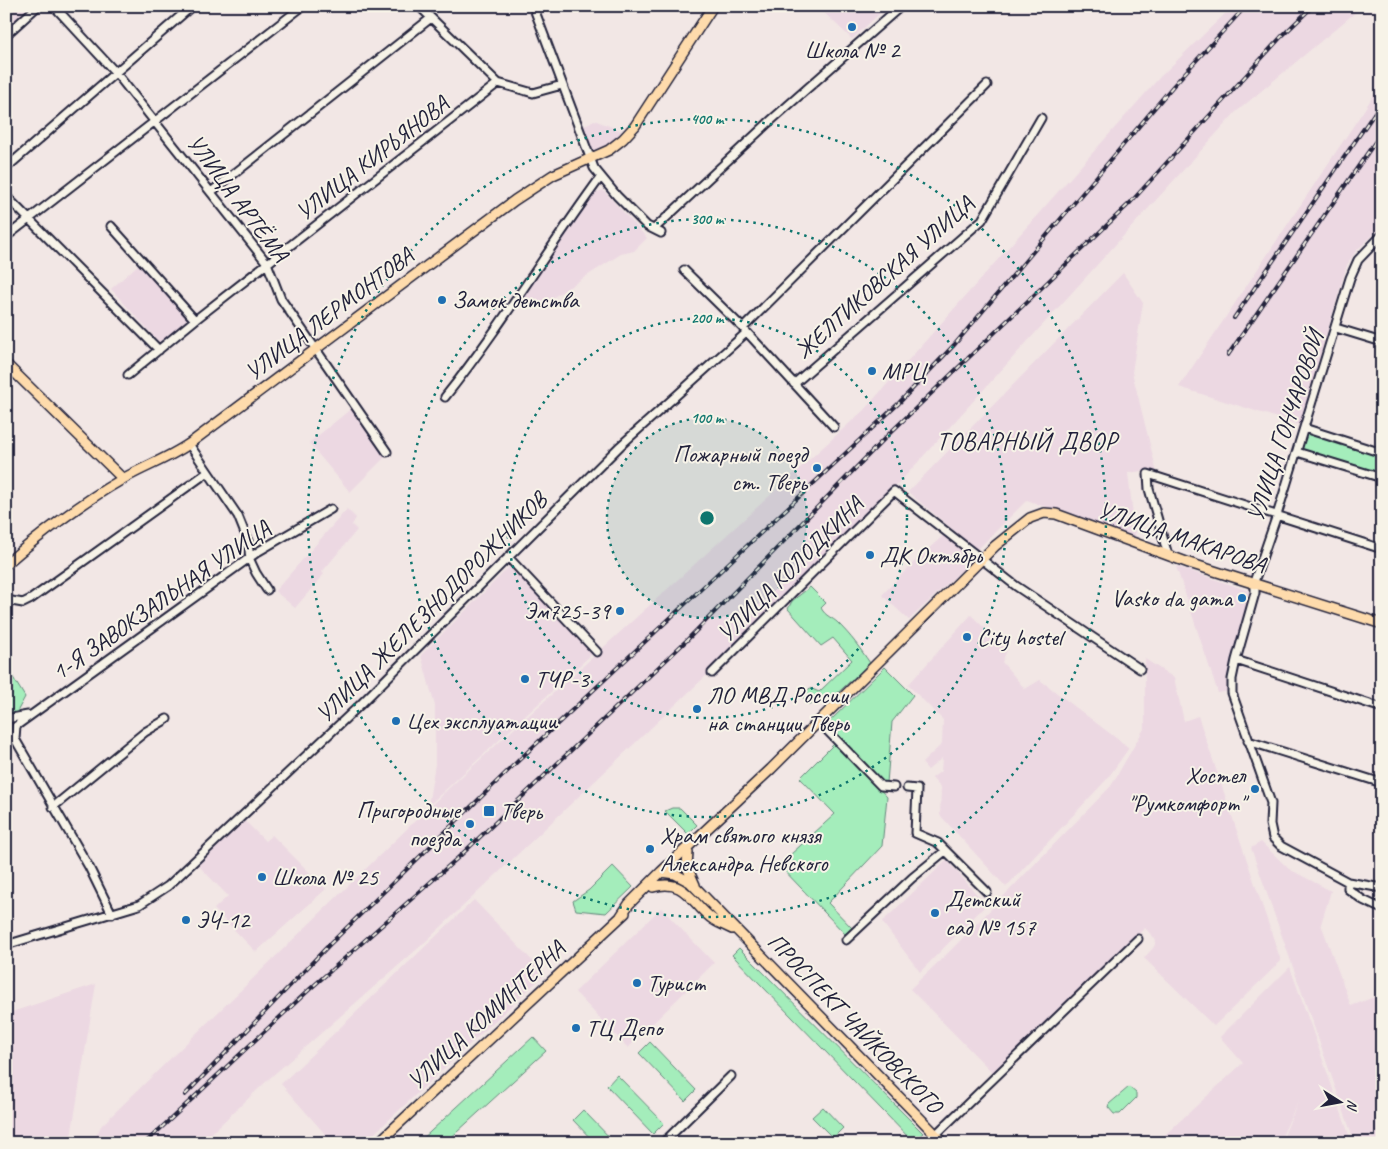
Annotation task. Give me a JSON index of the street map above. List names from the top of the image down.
{
  "streets": {
    "main road": [
      "УЛИЦА ЛЕРМОНТОВА",
      "УЛИЦА МАКАРОВА",
      "УЛИЦА КОМИНТЕРНА",
      "ПРОСПЕКТ ЧАЙКОВСКОГО"
    ],
    "street": [
      "УЛИЦА КИРЬЯНОВА",
      "УЛИЦА АРТЁМА",
      "ЖЕЛТИКОВСКАЯ УЛИЦА",
      "УЛИЦА ГОНЧАРОВОЙ",
      "УЛИЦА КОЛОДКИНА",
      "1-Я ЗАВОКЗАЛЬНАЯ УЛИЦА",
      "УЛИЦА ЖЕЛЕЗНОДОРОЖНИКОВ"
    ]
  },
  "crossings": [
    ["УЛИЦА КИРЬЯНОВА", "УЛИЦА АРТЁМА"],
    ["УЛИЦА АРТЁМА", "УЛИЦА ЛЕРМОНТОВА"],
    ["УЛИЦА ГОНЧАРОВОЙ", "УЛИЦА МАКАРОВА"],
    ["УЛИЦА МАКАРОВА", "УЛИЦА КОЛОДКИНА"],
    ["УЛИЦА МАКАРОВА", "УЛИЦА КОМИНТЕРНА"],
    ["УЛИЦА КОЛОДКИНА", "УЛИЦА КОМИНТЕРНА"],
    ["УЛИЦА КОМИНТЕРНА", "ПРОСПЕКТ ЧАЙКОВСКОГО"]
  ],
  "districts": ["ТОВАРНЫЙ ДВОР"],
  "places": {
    "other": [
      "Школа № 2",
      "Замок детства",
      "МРЦ",
      "Пожарный поезд ст. Тверь",
      "ДК Октябрь",
      "Vasko da gama",
      "Эм725-39",
      "City hostel",
      "ТЧР-3",
      "ЛО МВД России на станции Тверь",
      "Цех эксплуатации",
      "Хостел \"Румкомфорт\"",
      "Пригородные поезда",
      "Храм святого князя Александра Невского",
      "Школа № 25",
      "Детский сад № 157",
      "ЭЧ-12",
      "Турист",
      "ТЦ Депо"
    ],
    "transit": ["Тверь"]
  },
  "north": "right",
  "rings": [
    "400 m",
    "300 m",
    "200 m",
    "100 m"
  ]
}
